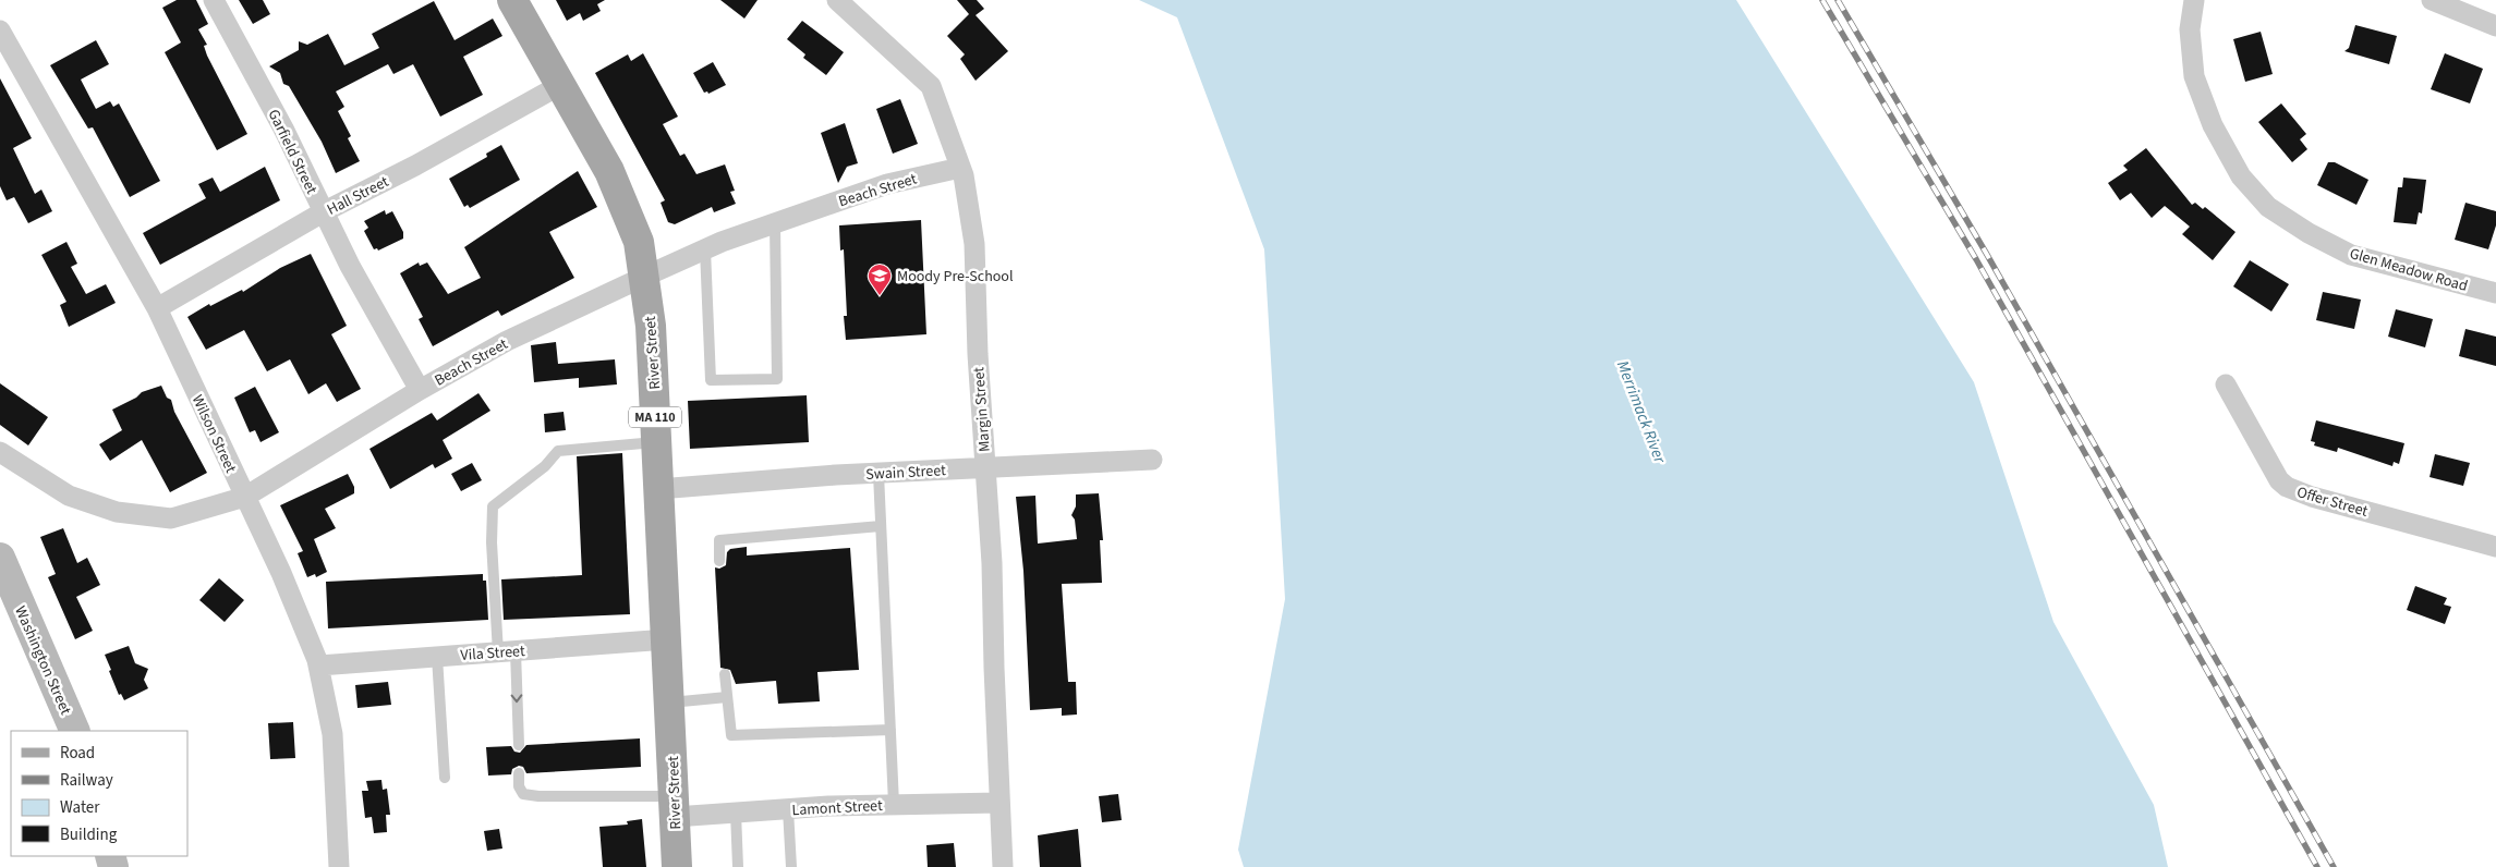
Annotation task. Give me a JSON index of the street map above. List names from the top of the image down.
{
  "streets": {
    "main road": ["River Street", "MA 110"],
    "street": [
      "Garfield Street",
      "Beach Street",
      "Hall Street",
      "Glen Meadow Road",
      "Margin Street",
      "Wilson Street",
      "Swain Street",
      "Offer Street",
      "Vila Street",
      "Washington Street",
      "Lamont Street"
    ]
  },
  "crossings": [
    ["Garfield Street", "Beach Street"],
    ["Garfield Street", "Hall Street"],
    ["Beach Street", "River Street"],
    ["Beach Street", "Margin Street"],
    ["Beach Street", "Wilson Street"],
    ["Hall Street", "River Street"],
    ["Hall Street", "Wilson Street"],
    ["River Street", "Swain Street"],
    ["River Street", "Vila Street"],
    ["River Street", "Lamont Street"],
    ["Margin Street", "Swain Street"],
    ["Margin Street", "Lamont Street"],
    ["Wilson Street", "Vila Street"]
  ],
  "water": ["Merrimack River"],
  "places": {
    "school or university": ["Moody Pre-School"]
  },
  "legend": [
    "Road",
    "Railway",
    "Water",
    "Building"
  ]
}
